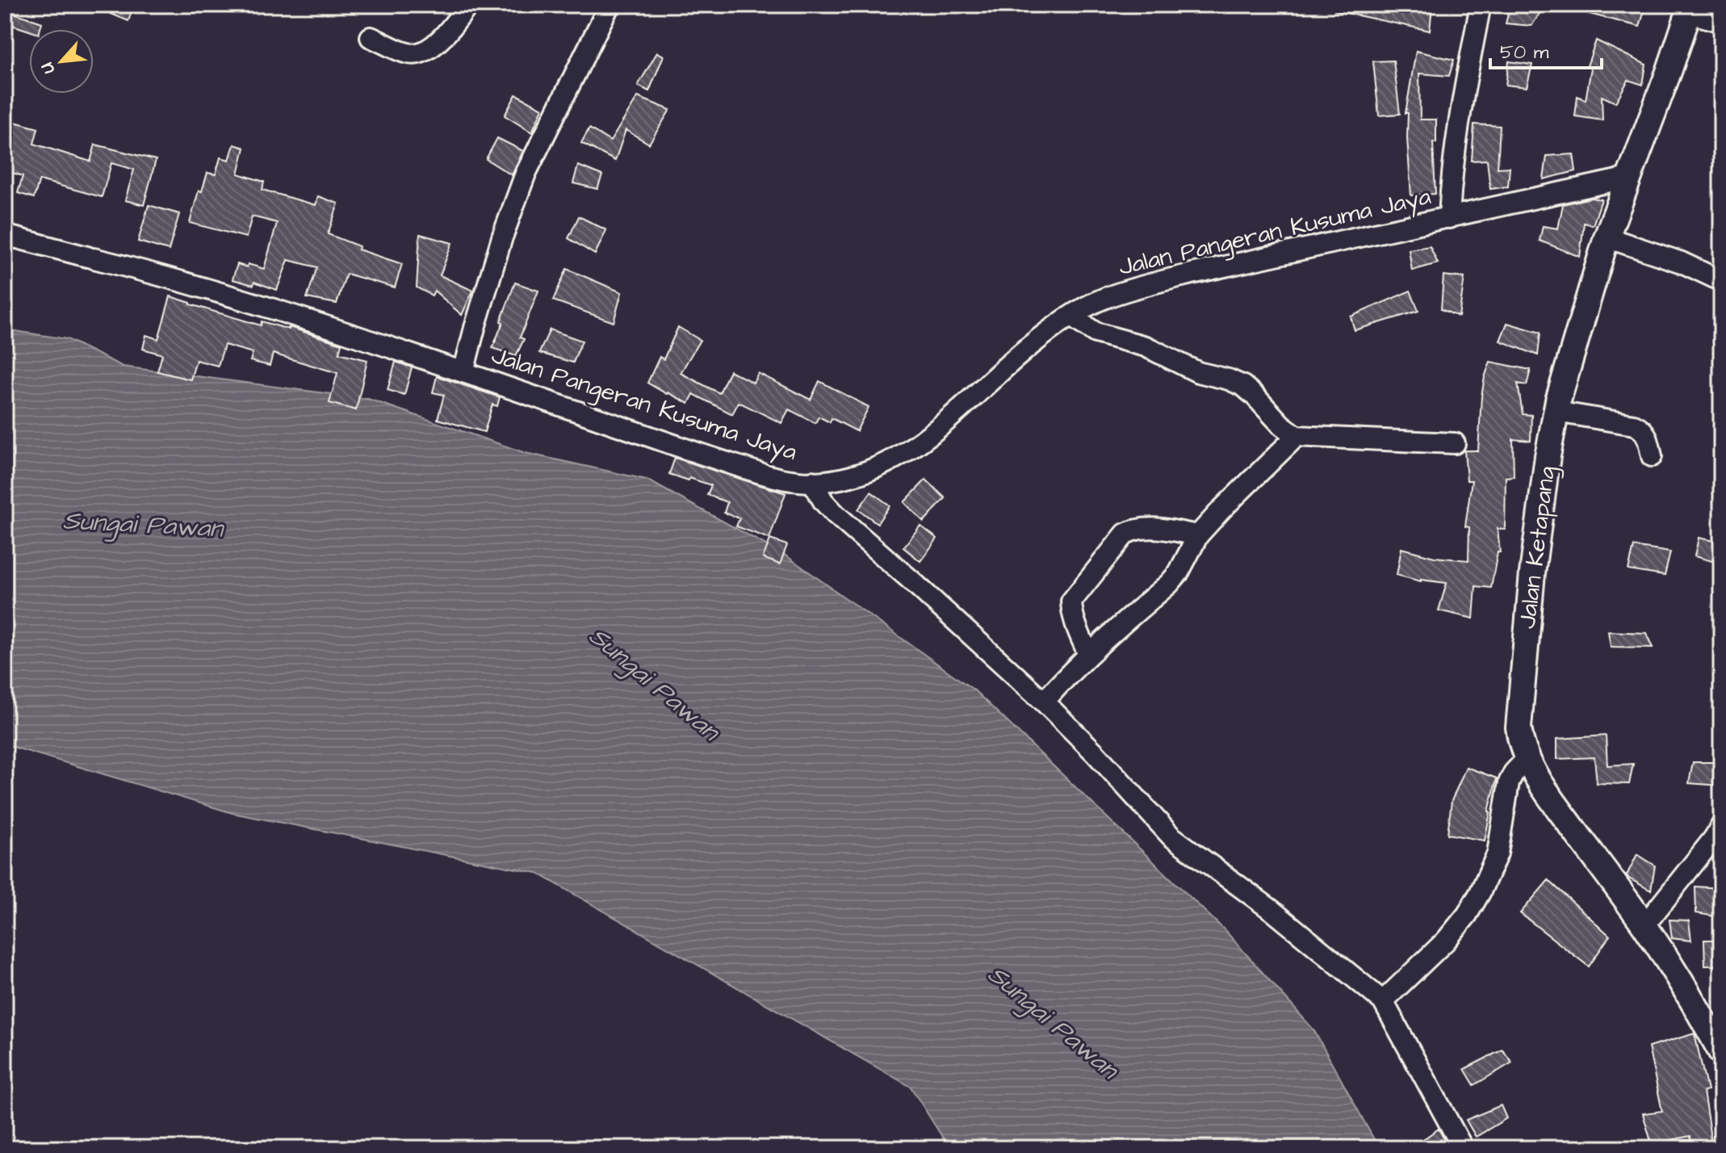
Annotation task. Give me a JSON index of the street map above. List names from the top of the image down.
{
  "streets": {
    "main road": ["Jalan Ketapang"],
    "street": ["Jalan Pangeran Kusuma Jaya"]
  },
  "crossings": [
    ["Jalan Pangeran Kusuma Jaya", "Jalan Ketapang"]
  ],
  "water": ["Sungai Pawan"],
  "scale_bar": "50 m",
  "north": "bottom left"
}
